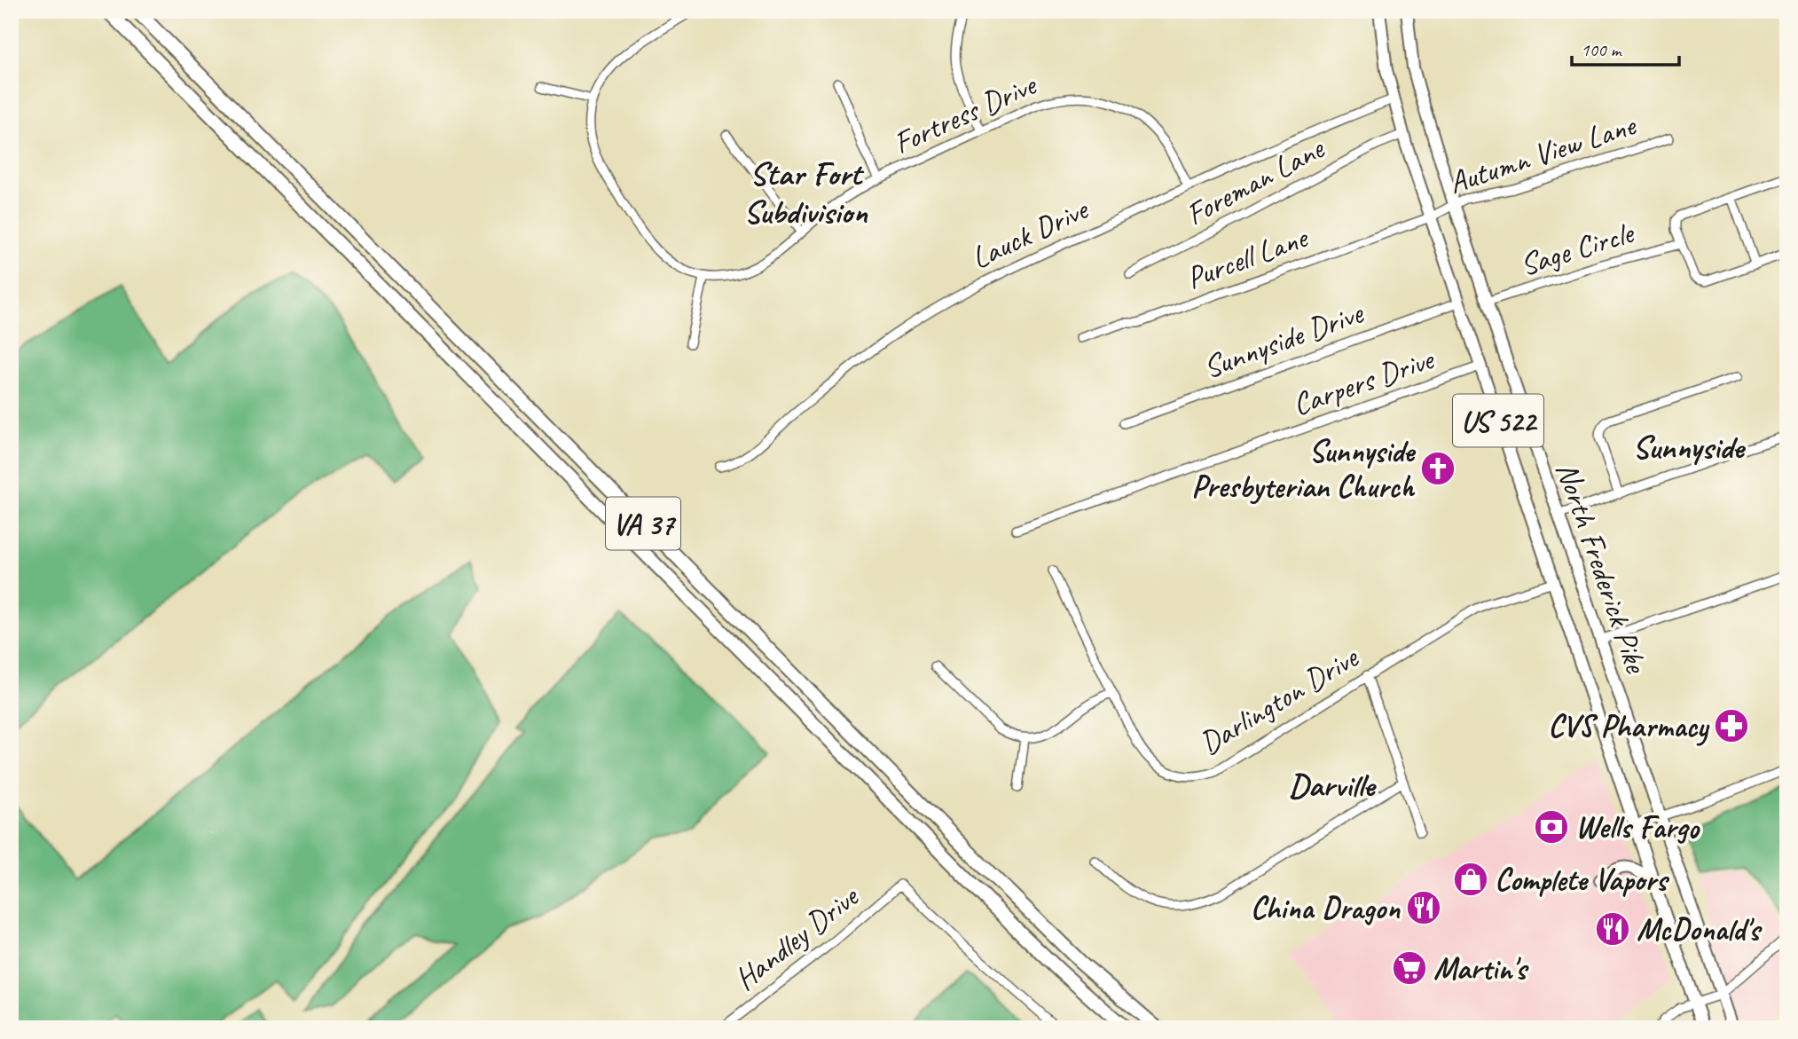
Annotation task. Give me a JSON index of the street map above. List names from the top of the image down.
{
  "streets": {
    "highway": ["VA 37"],
    "main road": ["US 522", "North Frederick Pike"],
    "street": [
      "Fortress Drive",
      "Autumn View Lane",
      "Foreman Lane",
      "Lauck Drive",
      "Sage Circle",
      "Purcell Lane",
      "Sunnyside Drive",
      "Carpers Drive",
      "Darlington Drive",
      "Handley Drive"
    ]
  },
  "crossings": [
    ["Fortress Drive", "Lauck Drive"],
    ["Autumn View Lane", "Purcell Lane"],
    ["Autumn View Lane", "North Frederick Pike"],
    ["Foreman Lane", "North Frederick Pike"],
    ["Lauck Drive", "North Frederick Pike"],
    ["Sage Circle", "North Frederick Pike"],
    ["Purcell Lane", "North Frederick Pike"],
    ["Sunnyside Drive", "North Frederick Pike"],
    ["Carpers Drive", "North Frederick Pike"],
    ["North Frederick Pike", "Darlington Drive"]
  ],
  "districts": ["Star Fort Subdivision", "Sunnyside", "Darville"],
  "places": {
    "church": ["Sunnyside Presbyterian Church"],
    "pharmacy": ["CVS Pharmacy"],
    "bank": ["Wells Fargo"],
    "shop": ["Complete Vapors"],
    "restaurant": ["China Dragon", "McDonald's"],
    "supermarket": ["Martin's"]
  },
  "scale_bar": "100 m"
}
